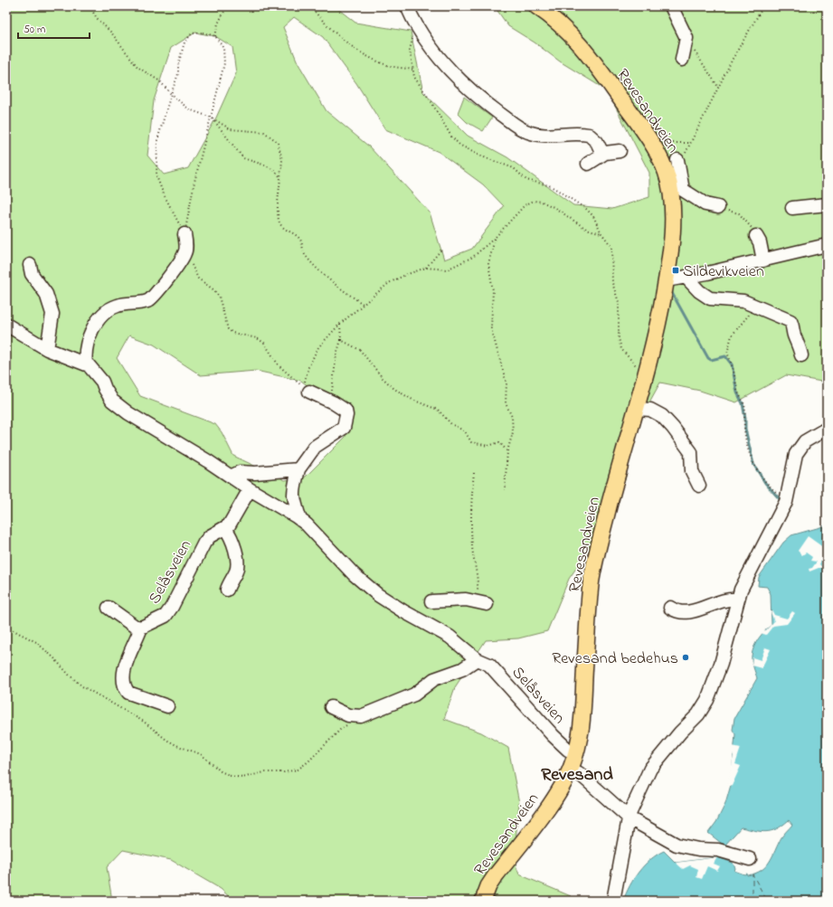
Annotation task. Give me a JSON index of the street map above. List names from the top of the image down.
{
  "streets": {
    "main road": ["Revesandveien"],
    "street": ["Selåsveien"]
  },
  "crossings": [
    ["Revesandveien", "Selåsveien"]
  ],
  "districts": ["Revesand"],
  "places": {
    "transit": ["Sildevikveien"],
    "other": ["Revesand bedehus"]
  },
  "scale_bar": "50 m"
}
